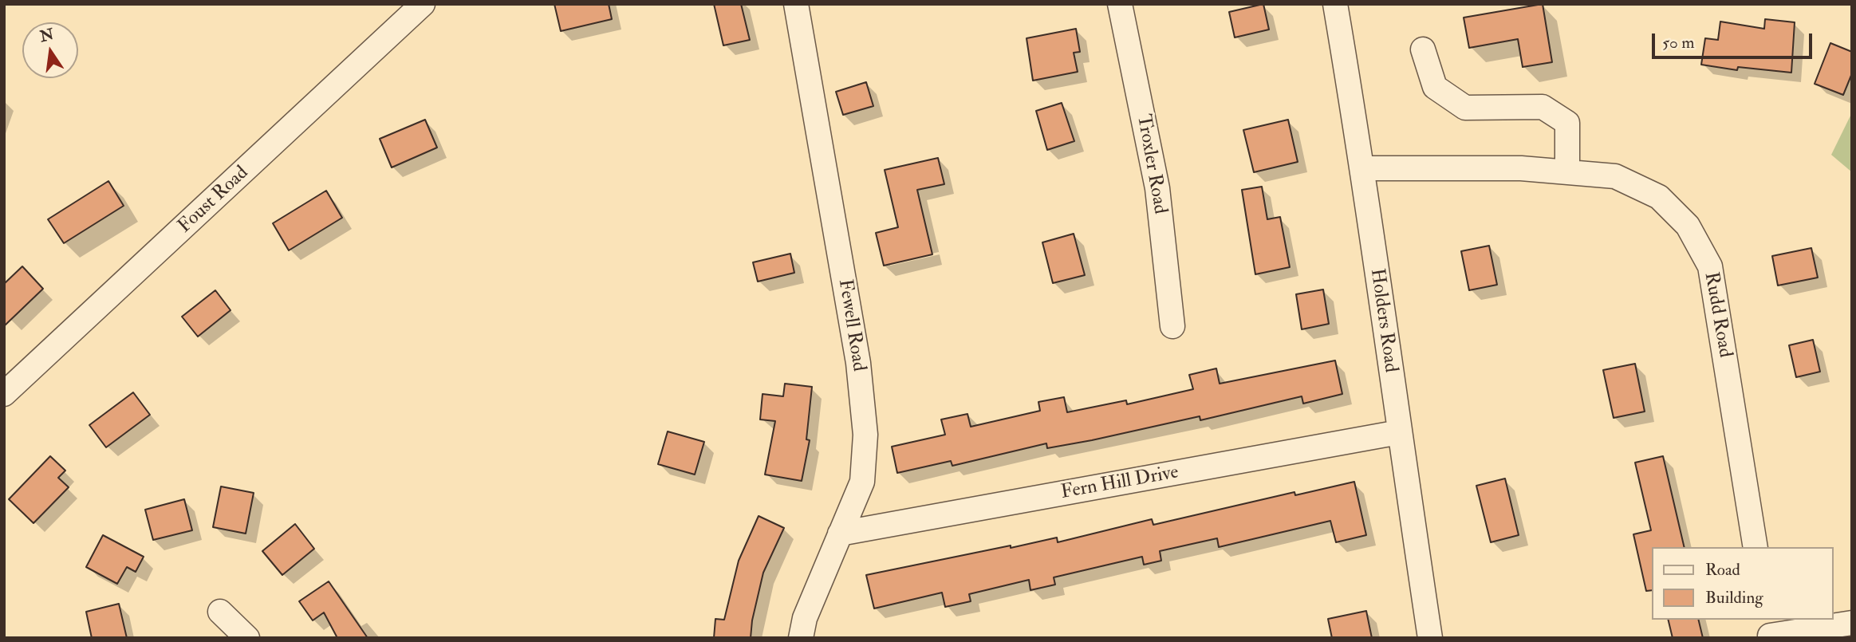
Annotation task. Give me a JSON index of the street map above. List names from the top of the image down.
{
  "streets": {
    "street": [
      "Troxler Road",
      "Foust Road",
      "Rudd Road",
      "Holders Road",
      "Fewell Road",
      "Fern Hill Drive"
    ]
  },
  "crossings": [
    ["Rudd Road", "Holders Road"],
    ["Holders Road", "Fern Hill Drive"],
    ["Fewell Road", "Fern Hill Drive"]
  ],
  "legend": ["Road", "Building"],
  "scale_bar": "50 m",
  "north": "top"
}
